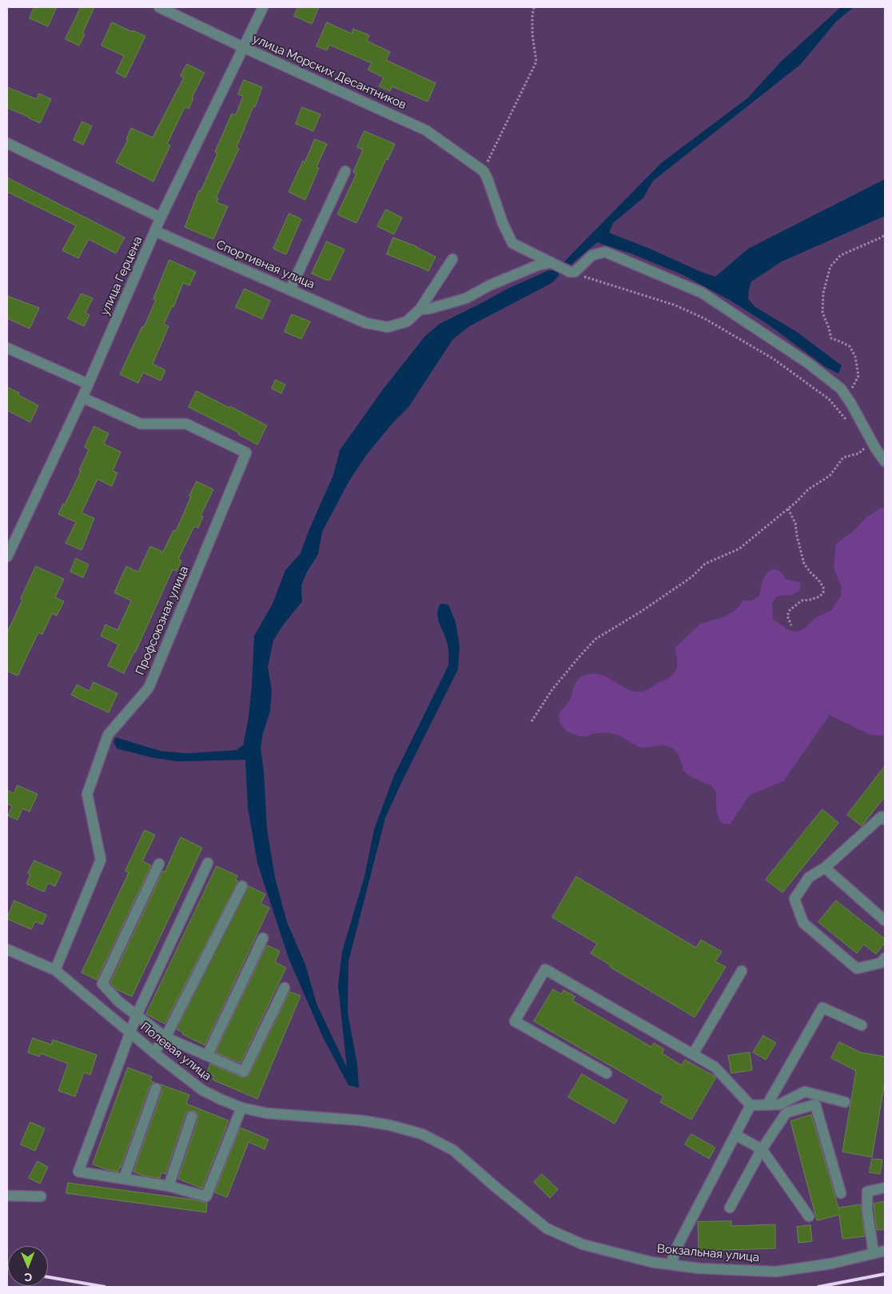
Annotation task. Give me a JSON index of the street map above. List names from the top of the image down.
{
  "streets": {
    "street": [
      "улица Морских Десантников",
      "Спортивная улица",
      "улица Герцена",
      "Профсоюзная улица",
      "Полевая улица",
      "Вокзальная улица"
    ]
  },
  "crossings": [
    ["улица Морских Десантников", "улица Герцена"],
    ["Спортивная улица", "улица Герцена"],
    ["улица Герцена", "Профсоюзная улица"],
    ["Профсоюзная улица", "Полевая улица"],
    ["Полевая улица", "Вокзальная улица"]
  ],
  "north": "bottom"
}
